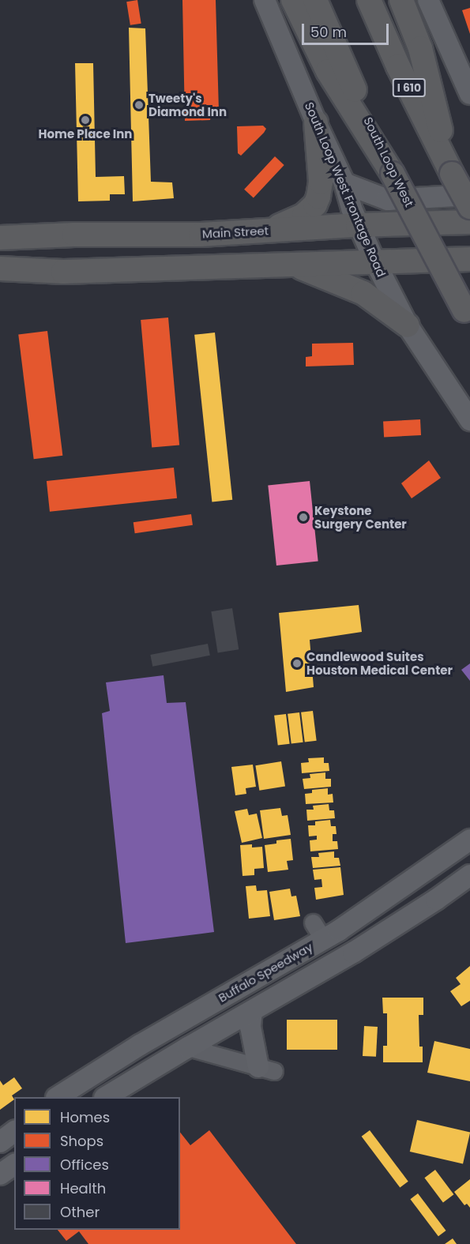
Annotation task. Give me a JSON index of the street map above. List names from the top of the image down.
{
  "streets": {
    "highway": ["I 610", "South Loop West", "Main Street"],
    "main road": ["South Loop West Frontage Road", "Buffalo Speedway"]
  },
  "crossings": [
    ["South Loop West Frontage Road", "Main Street"]
  ],
  "places": [
    "Tweety's Diamond Inn",
    "Home Place Inn",
    "Keystone Surgery Center",
    "Candlewood Suites Houston Medical Center"
  ],
  "legend": [
    "Homes",
    "Shops",
    "Offices",
    "Health",
    "Other"
  ],
  "scale_bar": "50 m"
}
